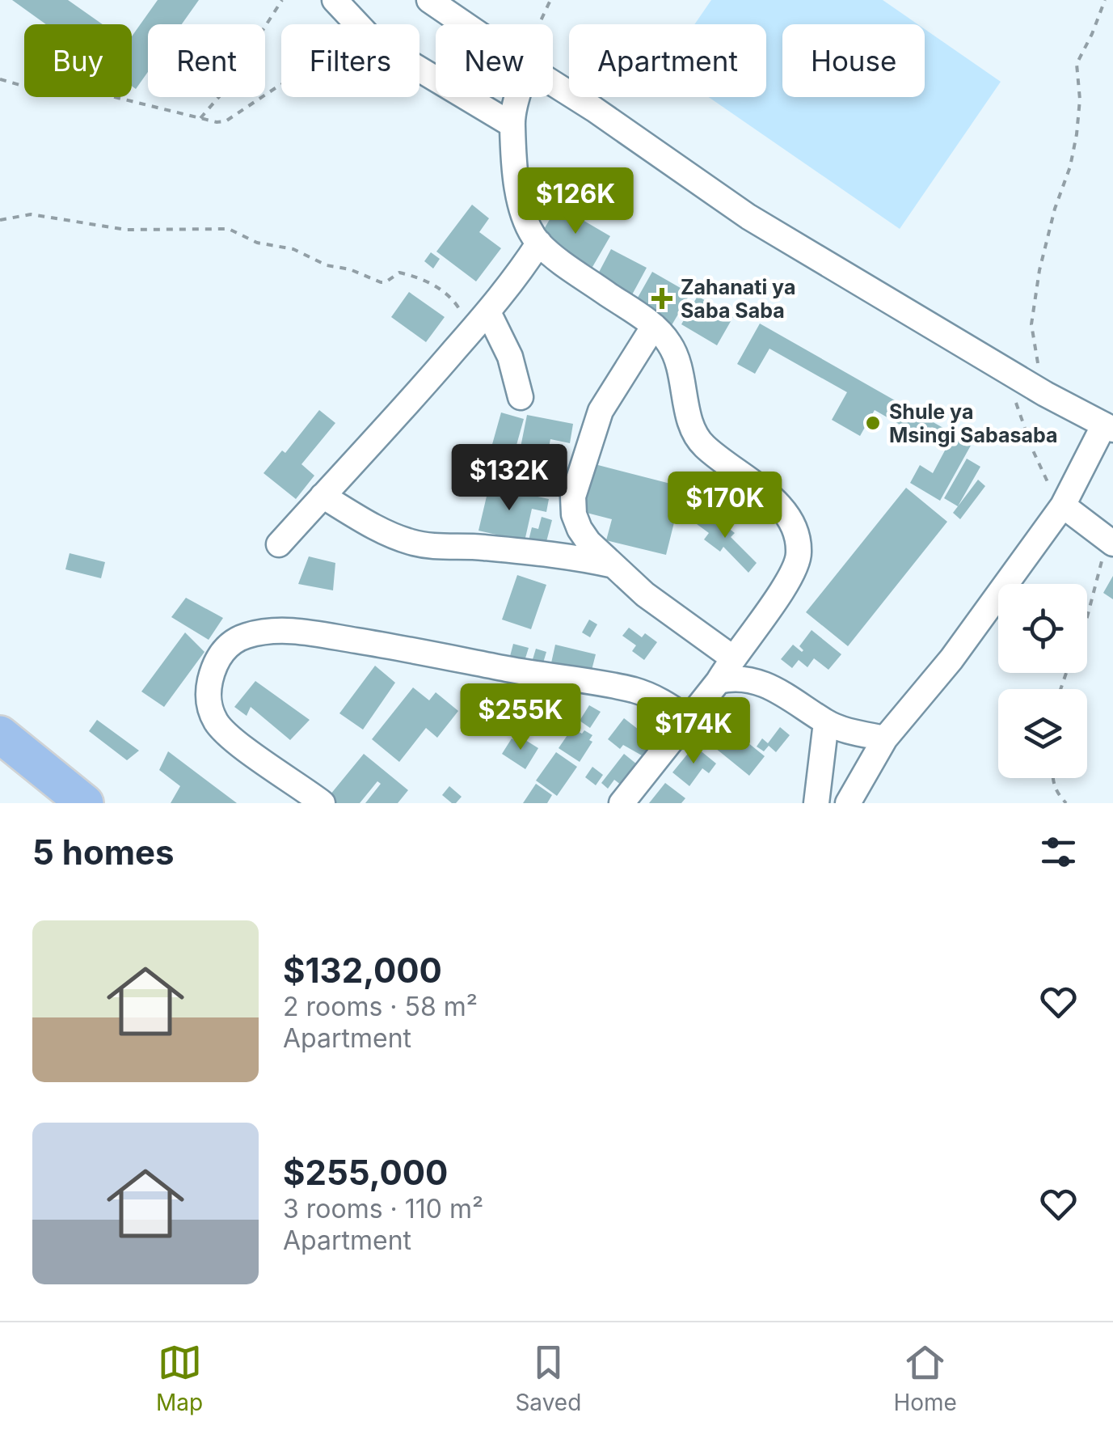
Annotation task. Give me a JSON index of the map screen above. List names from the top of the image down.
{
  "places": {
    "health": ["Zahanati ya Saba Saba"],
    "other": ["Shule ya Msingi Sabasaba"]
  },
  "page": {
    "chip": [
      "Buy",
      "Rent",
      "Filters",
      "New",
      "Apartment",
      "House"
    ],
    "price": [
      "$126K",
      "$132K",
      "$170K",
      "$255K",
      "$174K"
    ],
    "heading": "5 homes",
    "list": [
      {
        "name": "$132,000",
        "note": "2 rooms · 58 m² · Apartment"
      },
      {
        "name": "$255,000",
        "note": "3 rooms · 110 m² · Apartment"
      }
    ],
    "tabs": ["Map", "Saved", "Home"]
  }
}
